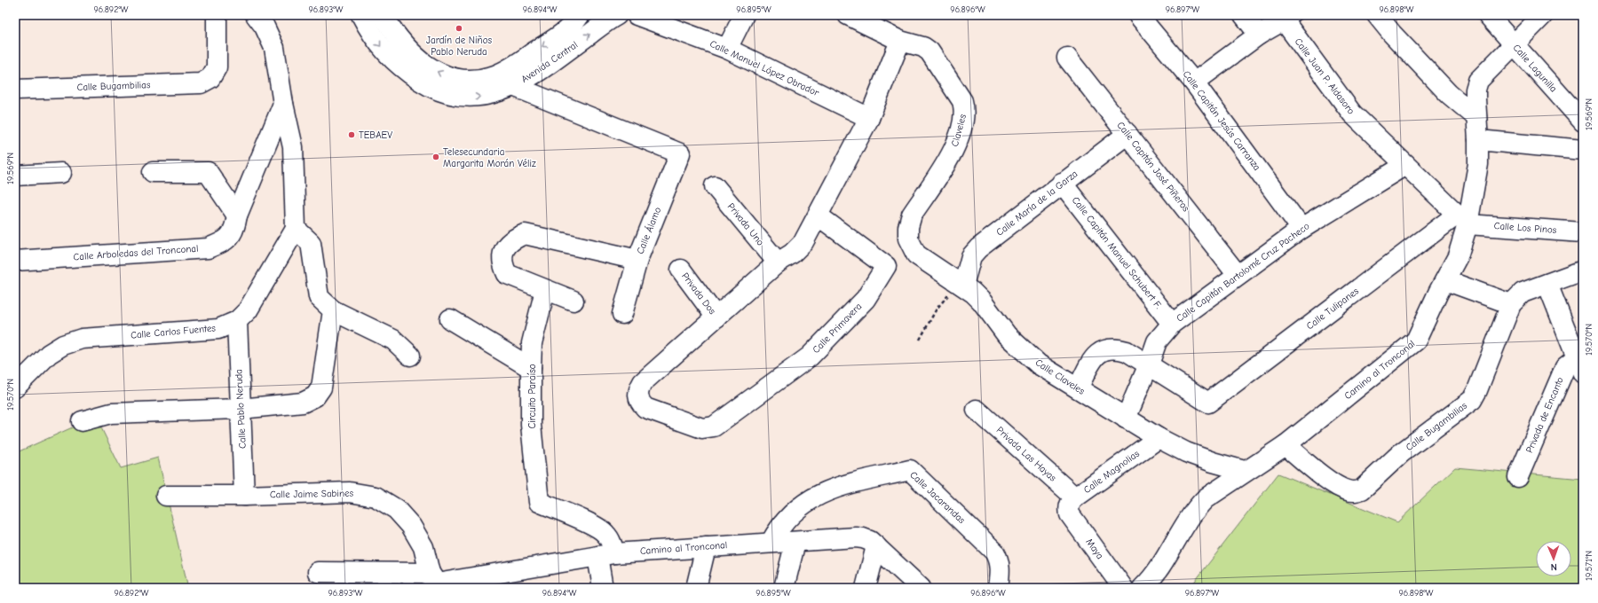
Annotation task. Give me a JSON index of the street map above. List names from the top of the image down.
{
  "streets": {
    "street": [
      "Avenida Central",
      "Calle Manuel López Obrador",
      "Calle Lagunilla",
      "Calle Juan P. Aldasoro",
      "Calle Bugambilias",
      "Calle Capitán Jesús Carranza",
      "Claveles",
      "Calle Capitán José Piñeros",
      "Calle María de la Garza",
      "Privada Uno",
      "Calle Los Pinos",
      "Calle Álamo",
      "Calle Arboledas del Tronconal",
      "Calle Capitán Manuel Schubert F.",
      "Calle Capitán Bartolomé Cruz Pacheco",
      "Privada Dos",
      "Calle Tulipanes",
      "Calle Primavera",
      "Calle Carlos Fuentes",
      "Camino al Tronconal",
      "Calle Claveles",
      "Circuito Paraíso",
      "Calle Pablo Neruda",
      "Privada de Encanto",
      "Privada Las Hayas",
      "Calle Magnolias",
      "Calle Jaime Sabines",
      "Calle Jacarandas",
      "Maya"
    ]
  },
  "crossings": [
    ["Avenida Central", "Calle Álamo"],
    ["Calle Lagunilla", "Camino al Tronconal"],
    ["Calle Juan P. Aldasoro", "Calle Capitán Jesús Carranza"],
    ["Calle Juan P. Aldasoro", "Calle Los Pinos"],
    ["Calle Juan P. Aldasoro", "Calle Capitán Bartolomé Cruz Pacheco"],
    ["Calle Juan P. Aldasoro", "Calle Tulipanes"],
    ["Calle Juan P. Aldasoro", "Camino al Tronconal"],
    ["Calle Bugambilias", "Camino al Tronconal"],
    ["Calle Capitán Jesús Carranza", "Calle Capitán Bartolomé Cruz Pacheco"],
    ["Claveles", "Calle Claveles"],
    ["Calle Capitán José Piñeros", "Calle María de la Garza"],
    ["Calle Capitán José Piñeros", "Calle Capitán Bartolomé Cruz Pacheco"],
    ["Calle María de la Garza", "Calle Capitán Manuel Schubert F."],
    ["Calle María de la Garza", "Calle Claveles"],
    ["Calle Los Pinos", "Calle Tulipanes"],
    ["Calle Los Pinos", "Camino al Tronconal"],
    ["Calle Álamo", "Circuito Paraíso"],
    ["Calle Capitán Manuel Schubert F.", "Calle Capitán Bartolomé Cruz Pacheco"],
    ["Calle Capitán Bartolomé Cruz Pacheco", "Calle Tulipanes"],
    ["Calle Capitán Bartolomé Cruz Pacheco", "Calle Claveles"],
    ["Privada Dos", "Calle Primavera"],
    ["Calle Tulipanes", "Camino al Tronconal"],
    ["Calle Carlos Fuentes", "Calle Pablo Neruda"],
    ["Camino al Tronconal", "Calle Claveles"],
    ["Camino al Tronconal", "Circuito Paraíso"],
    ["Camino al Tronconal", "Calle Jaime Sabines"],
    ["Camino al Tronconal", "Calle Jacarandas"],
    ["Calle Claveles", "Calle Magnolias"],
    ["Calle Pablo Neruda", "Calle Jaime Sabines"],
    ["Privada Las Hayas", "Calle Magnolias"],
    ["Privada Las Hayas", "Maya"],
    ["Calle Magnolias", "Maya"]
  ],
  "places": ["Jardín de Niños Pablo Neruda", "TEBAEV", "Telesecundaria Margarita Morán Véliz"],
  "north": "bottom",
  "coordinates": [
    "96.892°W",
    "96.893°W",
    "96.894°W",
    "96.895°W",
    "96.896°W",
    "96.897°W",
    "96.898°W",
    "19.569°N",
    "19.570°N",
    "19.571°N"
  ]
}
